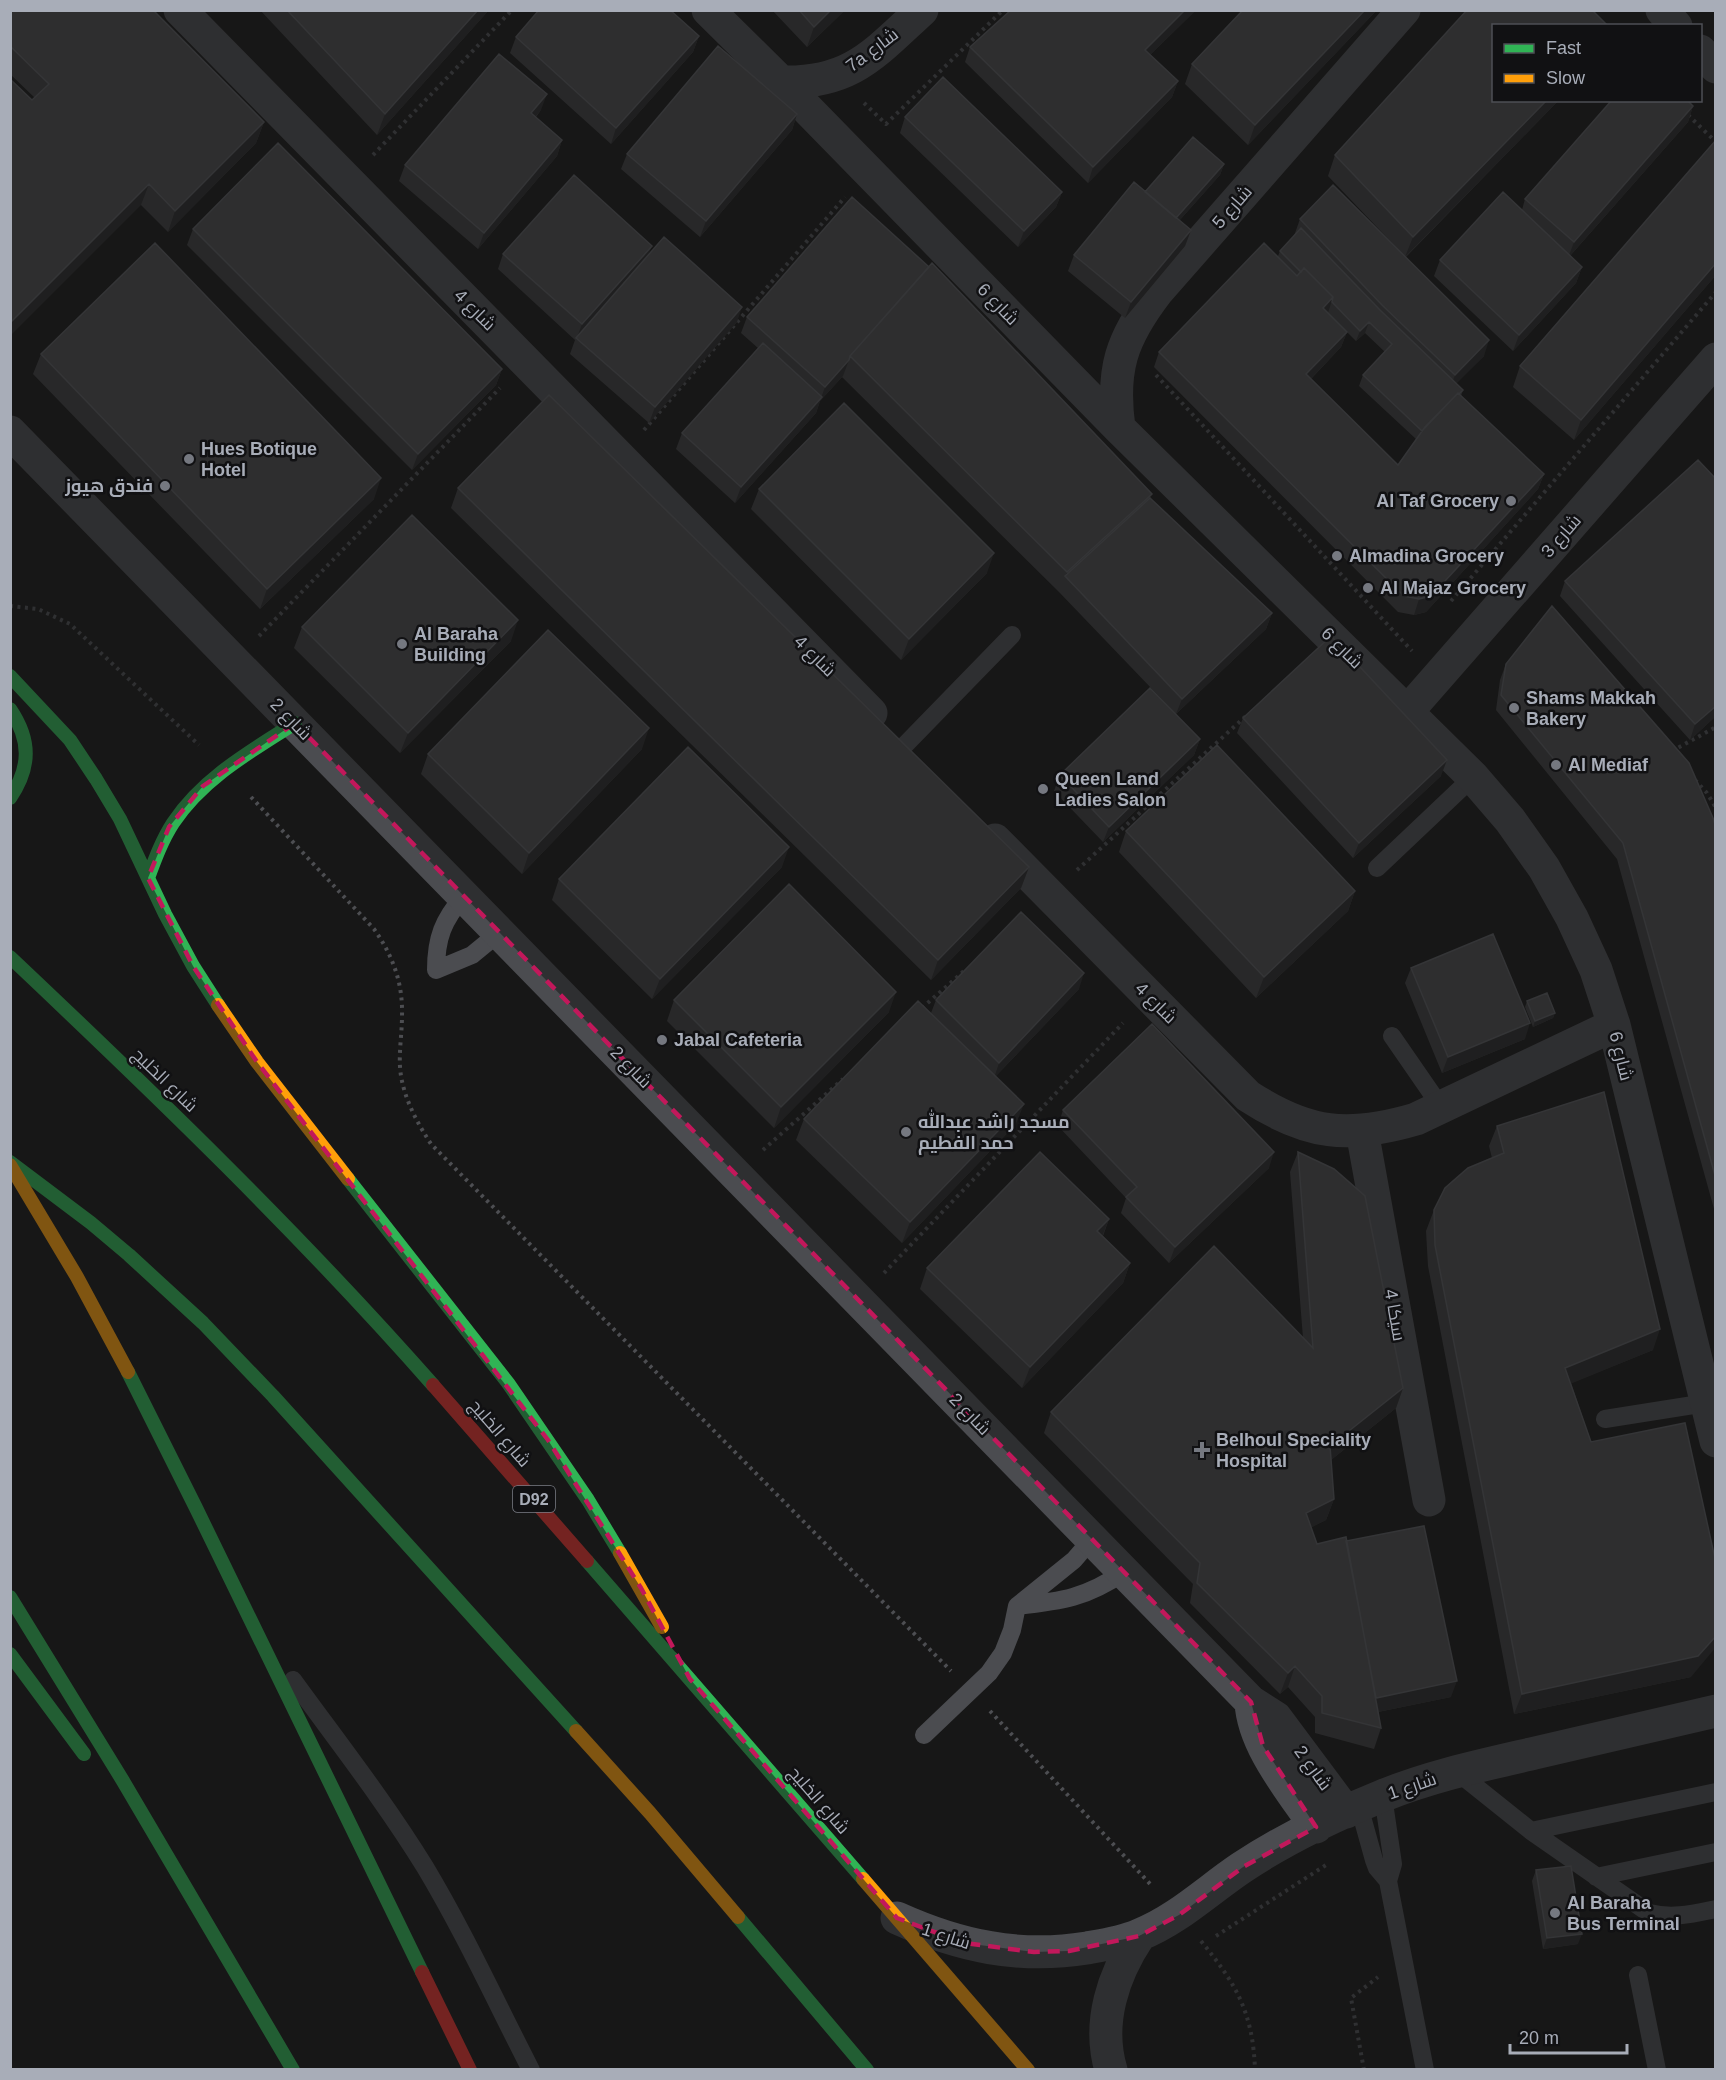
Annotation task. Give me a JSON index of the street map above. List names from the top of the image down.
{
  "streets": {
    "main road": ["شارع الخليج", "D92"],
    "street": [
      "7a شارع",
      "شارع 5",
      "شارع 6",
      "شارع 4",
      "شارع 3",
      "شارع 2",
      "4 سيكا",
      "شارع 1"
    ]
  },
  "crossings": [
    ["7a شارع", "شارع 6"],
    ["شارع 5", "شارع 6"],
    ["شارع 6", "شارع 4"],
    ["شارع 6", "شارع 3"],
    ["شارع 4", "4 سيكا"],
    ["شارع 2", "شارع 1"],
    ["شارع الخليج", "شارع 1"]
  ],
  "places": {
    "other": [
      "Hues Botique Hotel",
      "فندق هيوز",
      "Al Taf Grocery",
      "Almadina Grocery",
      "Al Majaz Grocery",
      "Al Baraha Building",
      "Shams Makkah Bakery",
      "Al Mediaf",
      "Queen Land Ladies Salon",
      "Jabal Cafeteria",
      "مسجد راشد عبدالله حمد الفطيم",
      "Al Baraha Bus Terminal"
    ],
    "health": ["Belhoul Speciality Hospital"]
  },
  "legend": ["Fast", "Slow"],
  "scale_bar": "20 m"
}
